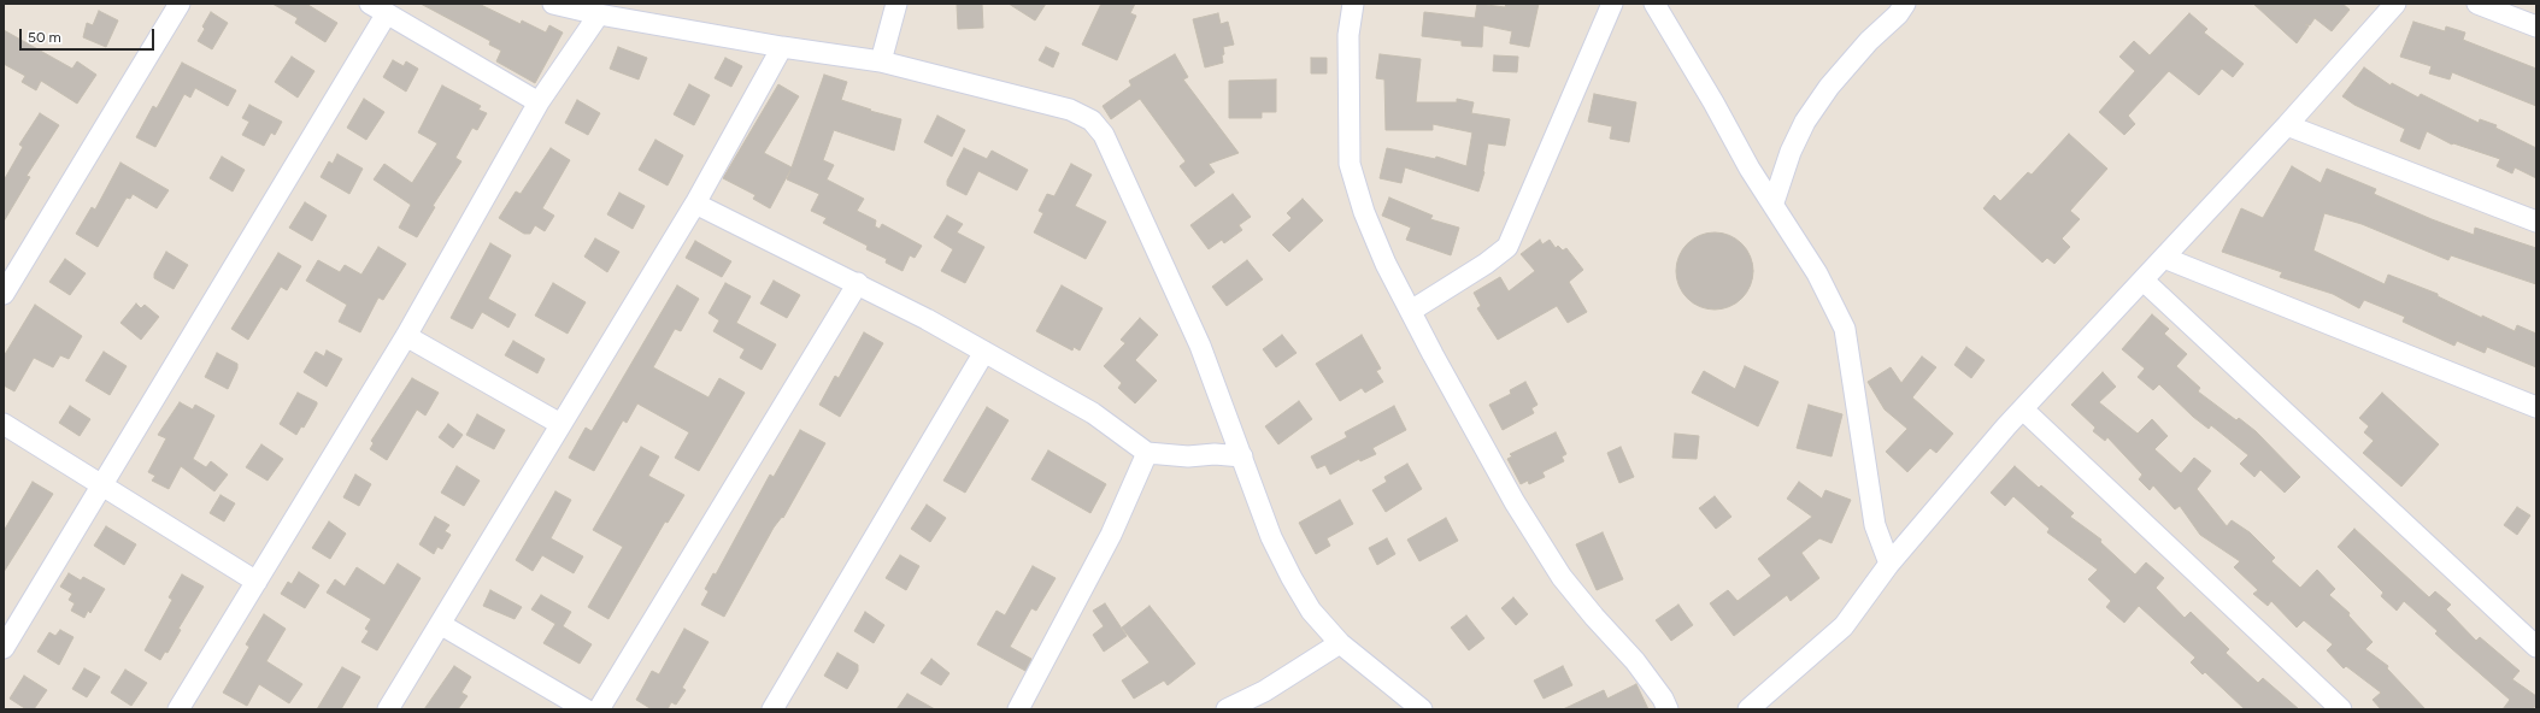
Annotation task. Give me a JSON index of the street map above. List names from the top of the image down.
{
  "scale_bar": "50 m"
}
